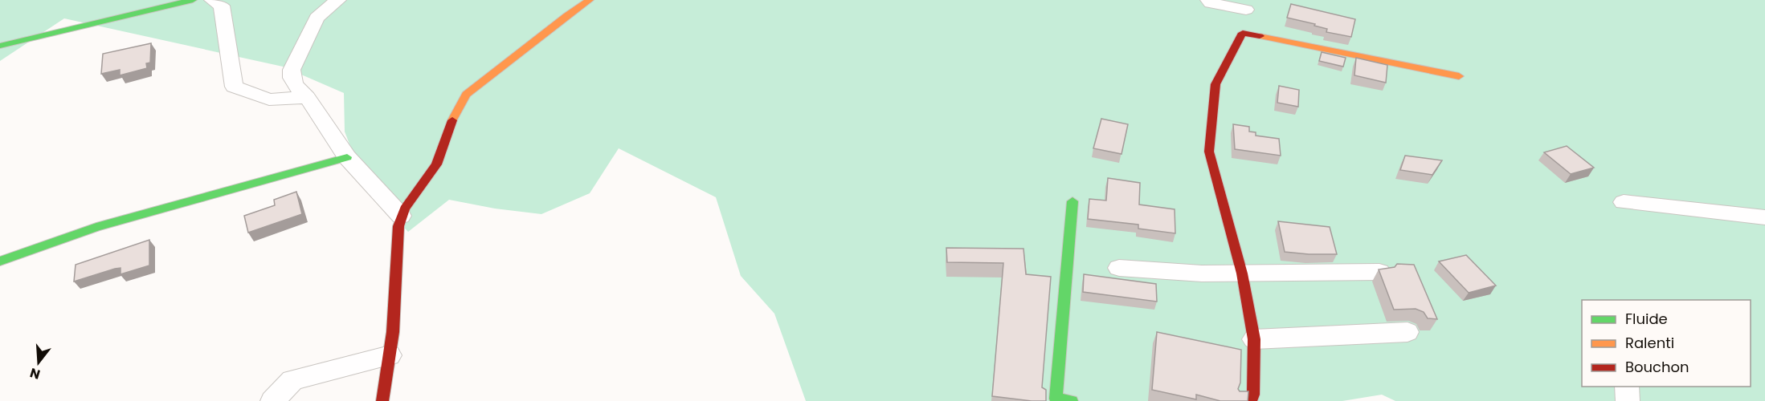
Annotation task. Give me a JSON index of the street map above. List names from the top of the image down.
{
  "legend": ["Fluide", "Ralenti", "Bouchon"],
  "north": "bottom"
}
